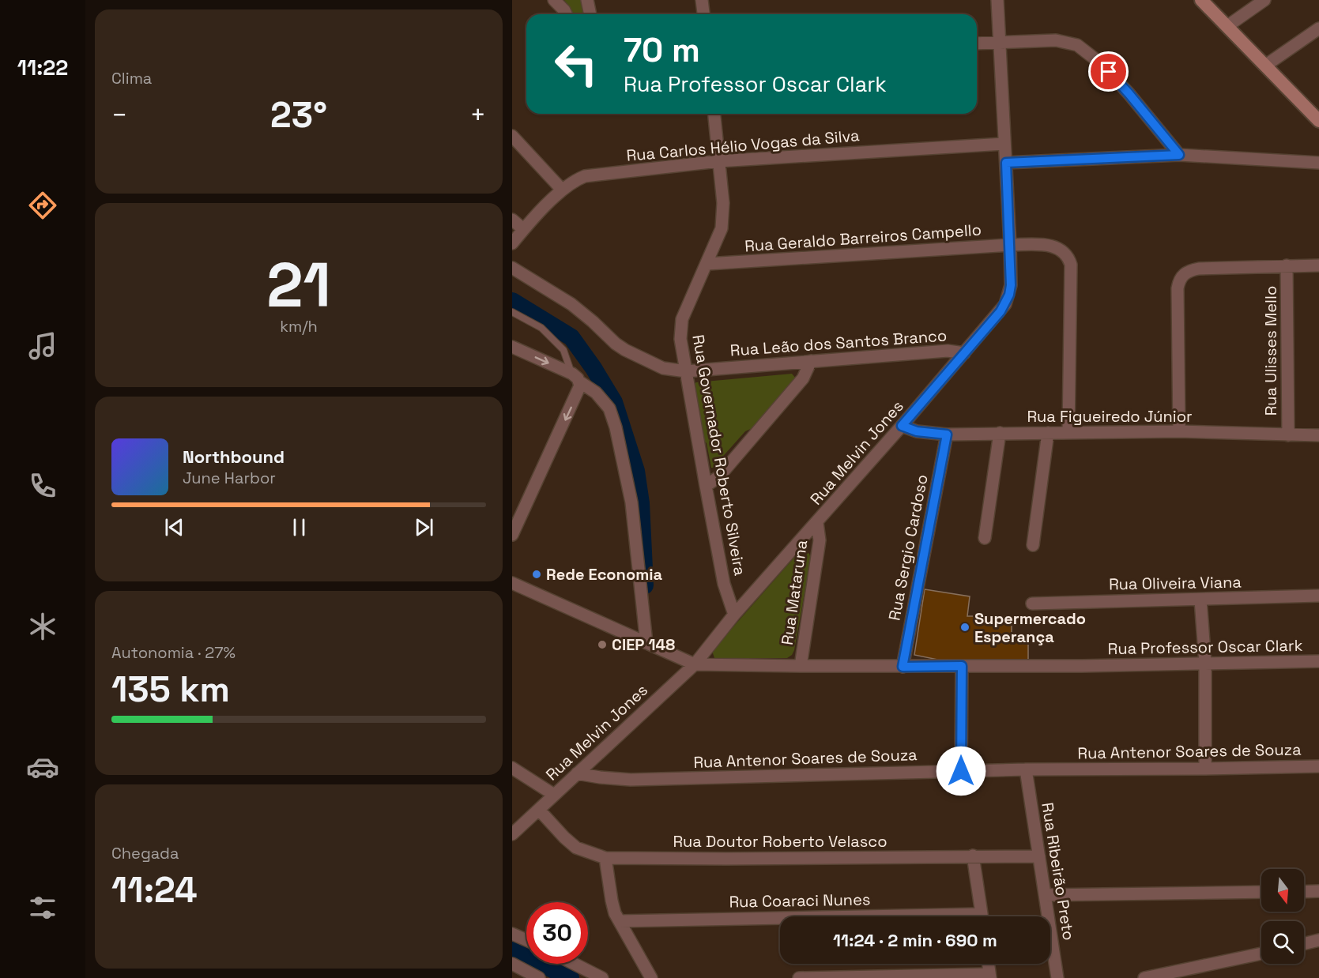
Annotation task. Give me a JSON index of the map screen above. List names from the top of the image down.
{
  "streets": {
    "street": [
      "Rua Carlos Hélio Vogas da Silva",
      "Rua Geraldo Barreiros Campello",
      "Rua Leão dos Santos Branco",
      "Rua Ulisses Mello",
      "Rua Figueiredo Júnior",
      "Rua Melvin Jones",
      "Rua Governador Roberto Silveira",
      "Rua Sergio Cardoso",
      "Rua Oliveira Viana",
      "Rua Mataruna",
      "Rua Professor Oscar Clark",
      "Rua Antenor Soares de Souza",
      "Rua Doutor Roberto Velasco",
      "Rua Ribeirão Preto",
      "Rua Coaraci Nunes"
    ]
  },
  "crossings": [
    ["Rua Carlos Hélio Vogas da Silva", "Rua Melvin Jones"],
    ["Rua Carlos Hélio Vogas da Silva", "Rua Governador Roberto Silveira"],
    ["Rua Geraldo Barreiros Campello", "Rua Figueiredo Júnior"],
    ["Rua Geraldo Barreiros Campello", "Rua Melvin Jones"],
    ["Rua Geraldo Barreiros Campello", "Rua Governador Roberto Silveira"],
    ["Rua Leão dos Santos Branco", "Rua Melvin Jones"],
    ["Rua Leão dos Santos Branco", "Rua Governador Roberto Silveira"],
    ["Rua Ulisses Mello", "Rua Figueiredo Júnior"],
    ["Rua Figueiredo Júnior", "Rua Melvin Jones"],
    ["Rua Figueiredo Júnior", "Rua Sergio Cardoso"],
    ["Rua Melvin Jones", "Rua Governador Roberto Silveira"],
    ["Rua Melvin Jones", "Rua Mataruna"],
    ["Rua Melvin Jones", "Rua Professor Oscar Clark"],
    ["Rua Melvin Jones", "Rua Antenor Soares de Souza"],
    ["Rua Melvin Jones", "Rua Doutor Roberto Velasco"],
    ["Rua Sergio Cardoso", "Rua Professor Oscar Clark"],
    ["Rua Mataruna", "Rua Professor Oscar Clark"],
    ["Rua Antenor Soares de Souza", "Rua Ribeirão Preto"],
    ["Rua Doutor Roberto Velasco", "Rua Ribeirão Preto"]
  ],
  "places": ["Rede Economia", "Supermercado Esperança", "CIEP 148"],
  "north": "bottom",
  "page": {
    "tabs": "11:22",
    "tile": [
      "Clima",
      ["21", "km/h"],
      ["Autonomia · 27%", "135 km"],
      ["Chegada", "11:24"]
    ],
    "turn": ["70 m", "Rua Professor Oscar Clark"],
    "heat": ["−", "23°", "+"],
    "song": ["Northbound", "June Harbor"],
    "limit": "30",
    "trip": "11:24 · 2 min · 690 m"
  }
}
